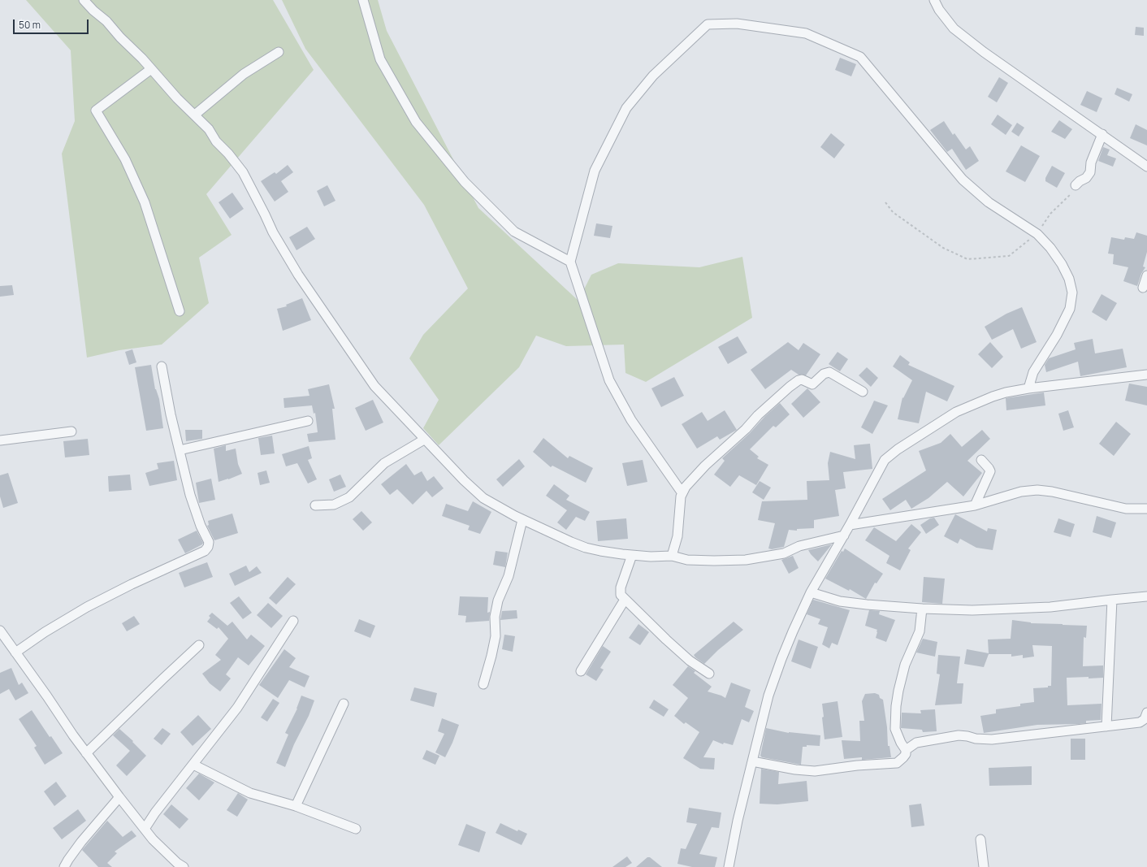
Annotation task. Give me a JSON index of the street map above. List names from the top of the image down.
{
  "scale_bar": "50 m"
}
